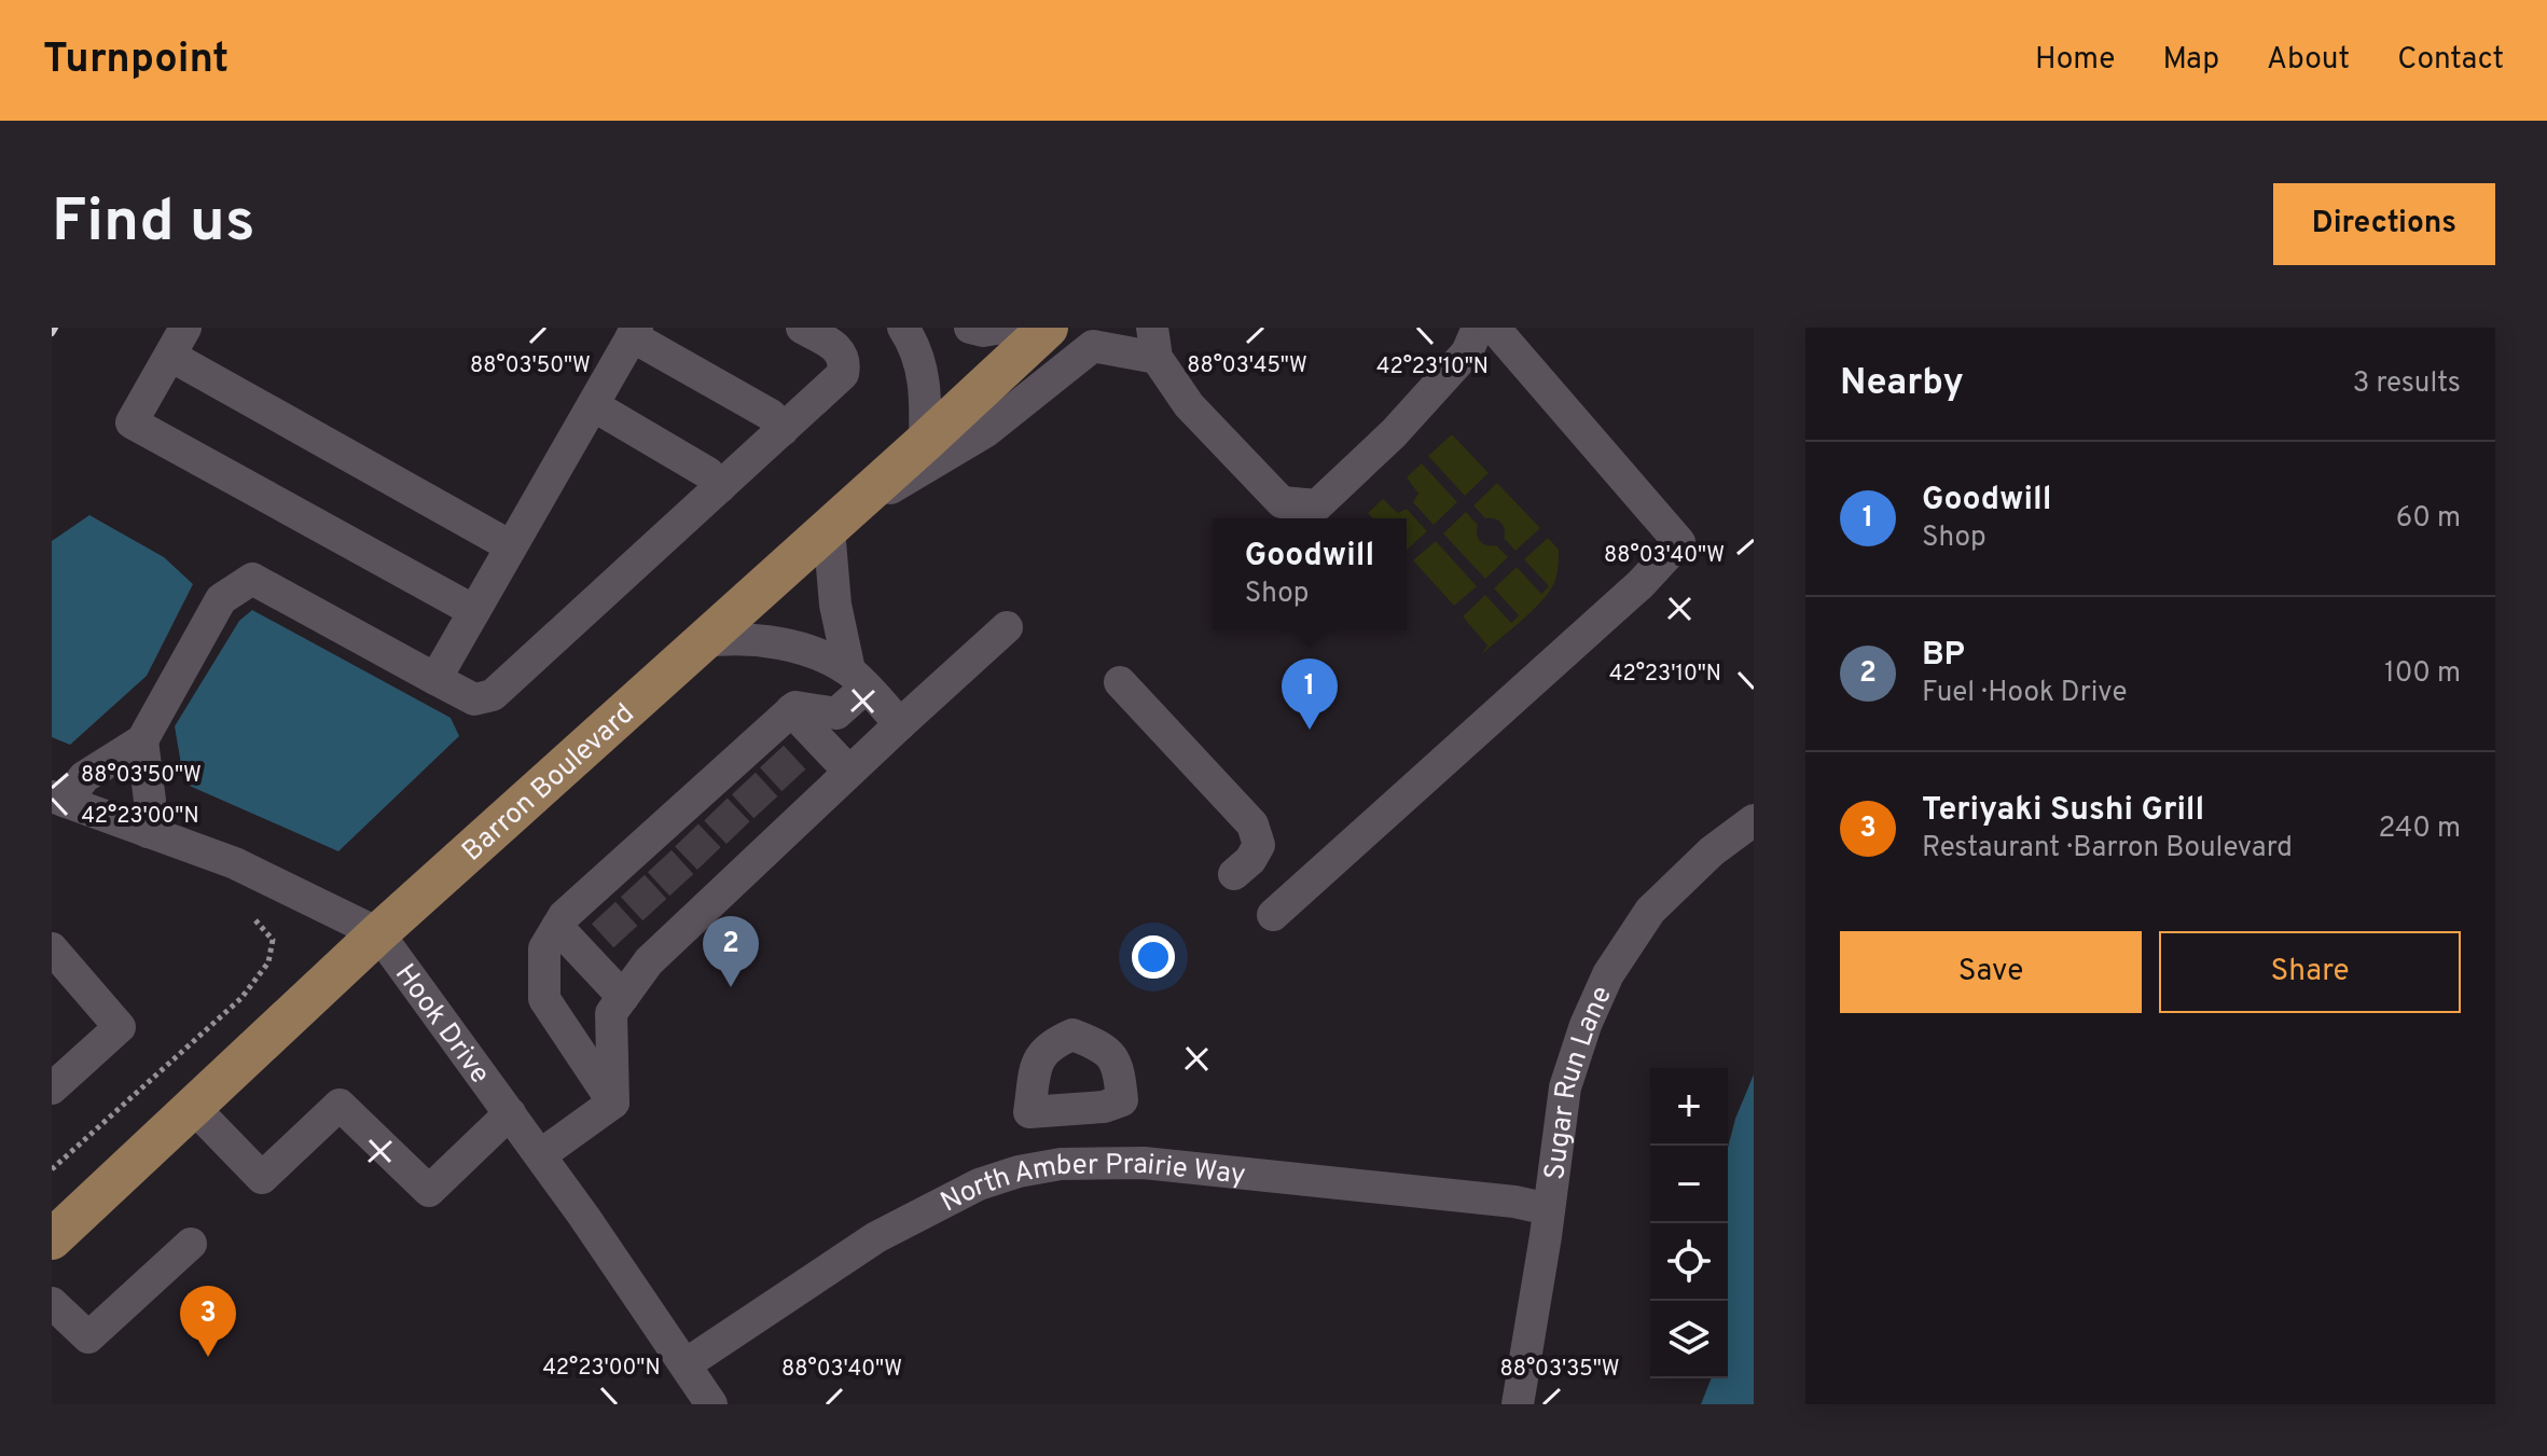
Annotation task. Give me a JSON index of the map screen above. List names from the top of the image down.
{
  "streets": {
    "main road": ["Barron Boulevard"],
    "street": ["Hook Drive", "Sugar Run Lane", "North Amber Prairie Way"]
  },
  "crossings": [
    ["Barron Boulevard", "Hook Drive"],
    ["Hook Drive", "North Amber Prairie Way"],
    ["Sugar Run Lane", "North Amber Prairie Way"]
  ],
  "page": {
    "header": "Turnpoint",
    "nav": [
      "Home",
      "Map",
      "About",
      "Contact"
    ],
    "buttons": [
      "Directions",
      ["Save", "Share"]
    ],
    "title": "Find us",
    "heading": ["Nearby", "3 results"],
    "list": [
      {
        "mark": "1",
        "name": "Goodwill",
        "note": "Shop",
        "value": "60 m"
      },
      {
        "mark": "2",
        "name": "BP",
        "note": "Fuel · Hook Drive",
        "value": "100 m"
      },
      {
        "mark": "3",
        "name": "Teriyaki Sushi Grill",
        "note": "Restaurant · Barron Boulevard",
        "value": "240 m"
      }
    ],
    "popup": ["Goodwill", "Shop"],
    "pins": ["1", "2", "3"],
    "map_buttons": ["+", "−"]
  },
  "coordinates": [
    "88°03'50\"W",
    "88°03'45\"W",
    "42°23'10\"N",
    "88°03'40\"W",
    "42°23'00\"N",
    "88°03'35\"W"
  ]
}
